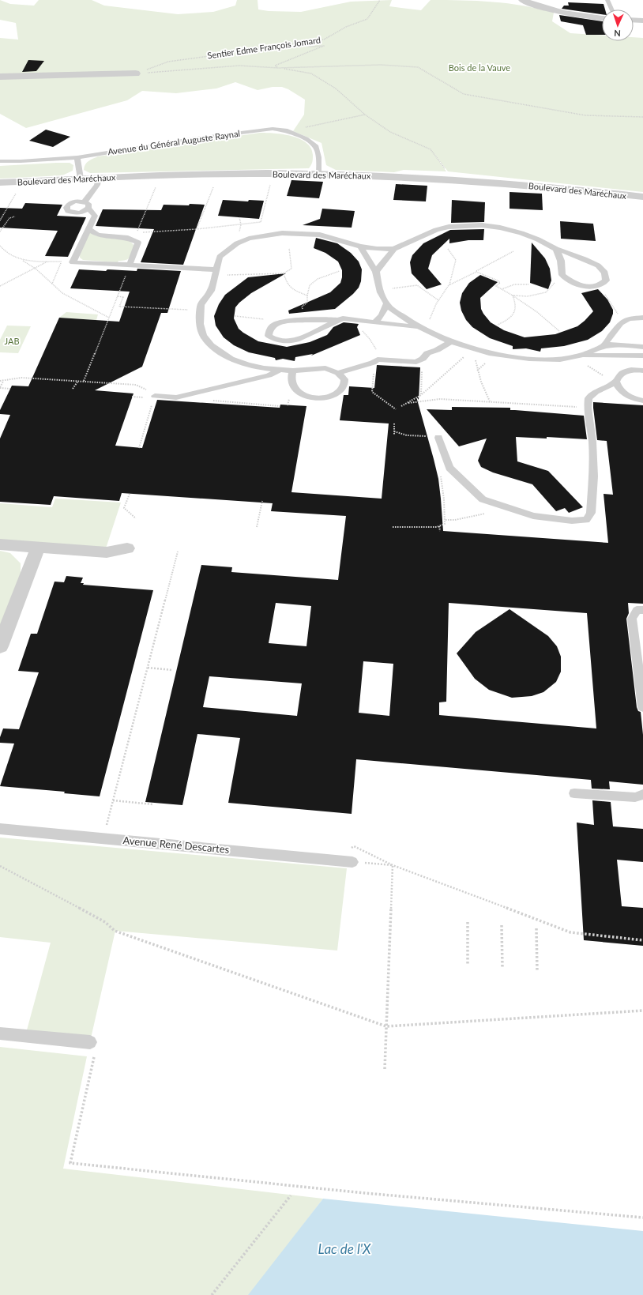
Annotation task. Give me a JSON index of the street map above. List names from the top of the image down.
{
  "streets": {
    "street": ["Boulevard des Maréchaux"],
    "lane": ["Avenue du Général Auguste Raynal", "Avenue René Descartes"],
    "path": ["Sentier Edme François Jomard"]
  },
  "crossings": [
    ["Avenue du Général Auguste Raynal", "Boulevard des Maréchaux"]
  ],
  "water": ["Lac de l'X"],
  "parks": ["Bois de la Vauve", "JAB"],
  "north": "bottom"
}
